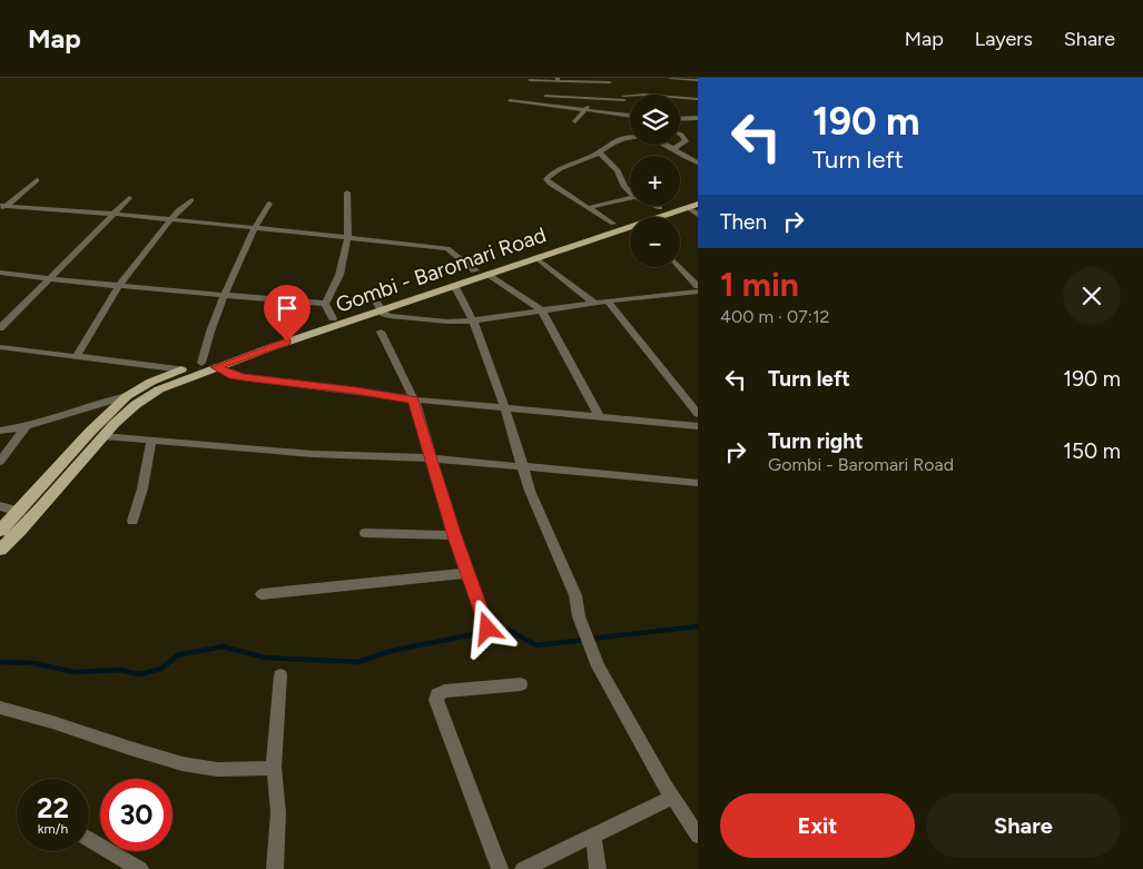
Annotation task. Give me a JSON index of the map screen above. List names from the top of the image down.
{
  "streets": {
    "main road": ["Gombi - Baromari Road"]
  },
  "page": {
    "header": "Map",
    "nav": ["Map", "Layers", "Share"],
    "turn": ["190 m", "Turn left"],
    "map_buttons": ["+", "−"],
    "then": "Then",
    "heading": ["1 min", "400 m · 07:12"],
    "list": [
      {
        "name": "Turn left",
        "value": "190 m"
      },
      {
        "name": "Turn right",
        "note": "Gombi - Baromari Road",
        "value": "150 m"
      }
    ],
    "speed": "22 km/h",
    "limit": "30",
    "buttons": ["Exit", "Share"]
  }
}
